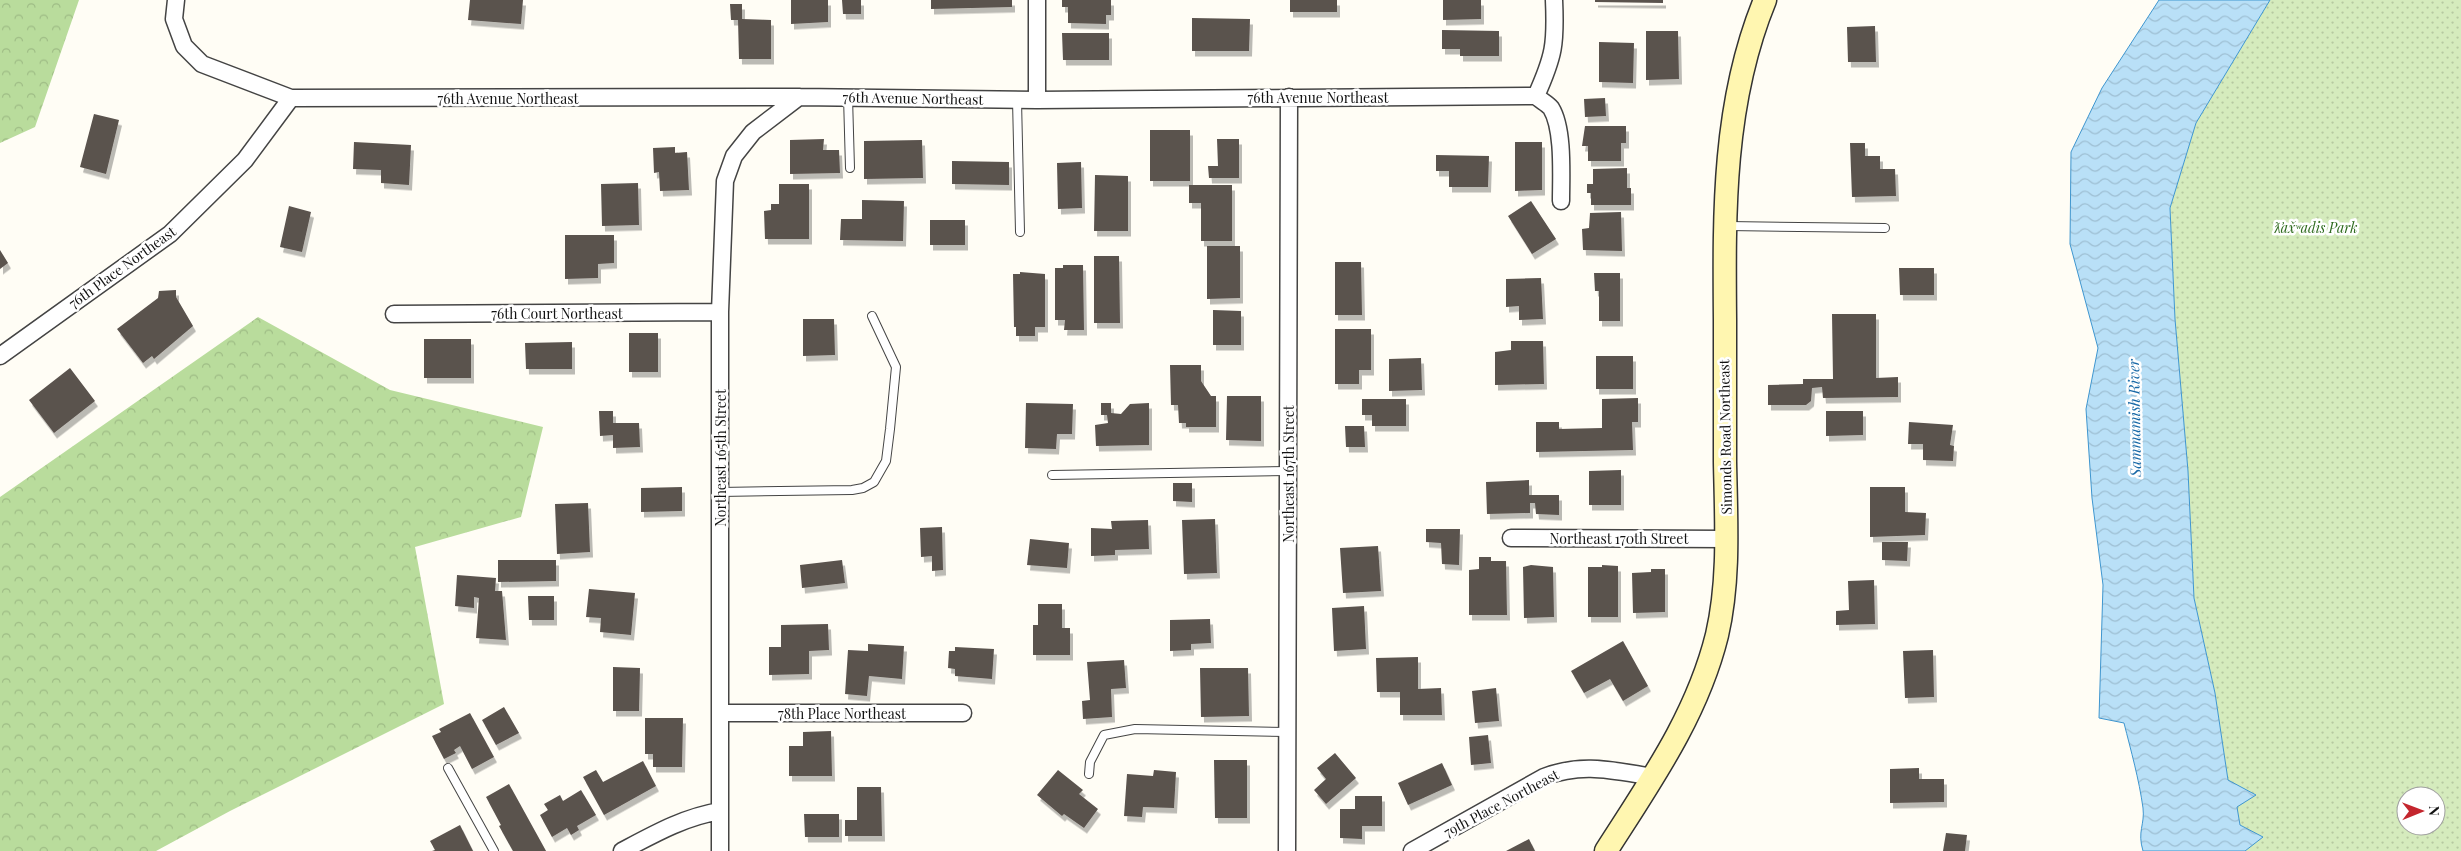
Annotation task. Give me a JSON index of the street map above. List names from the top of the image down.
{
  "streets": {
    "main road": ["Simonds Road Northeast"],
    "street": [
      "76th Avenue Northeast",
      "76th Place Northeast",
      "76th Court Northeast",
      "Northeast 165th Street",
      "Northeast 167th Street",
      "Northeast 170th Street",
      "78th Place Northeast",
      "79th Place Northeast"
    ]
  },
  "crossings": [
    ["76th Avenue Northeast", "76th Place Northeast"],
    ["76th Avenue Northeast", "Northeast 165th Street"],
    ["76th Avenue Northeast", "Northeast 167th Street"],
    ["76th Court Northeast", "Northeast 165th Street"],
    ["Simonds Road Northeast", "Northeast 170th Street"],
    ["Simonds Road Northeast", "79th Place Northeast"],
    ["Northeast 165th Street", "78th Place Northeast"]
  ],
  "water": ["Sammamish River"],
  "parks": ["ƛ̕ax̌ʷadis Park"],
  "north": "right"
}
